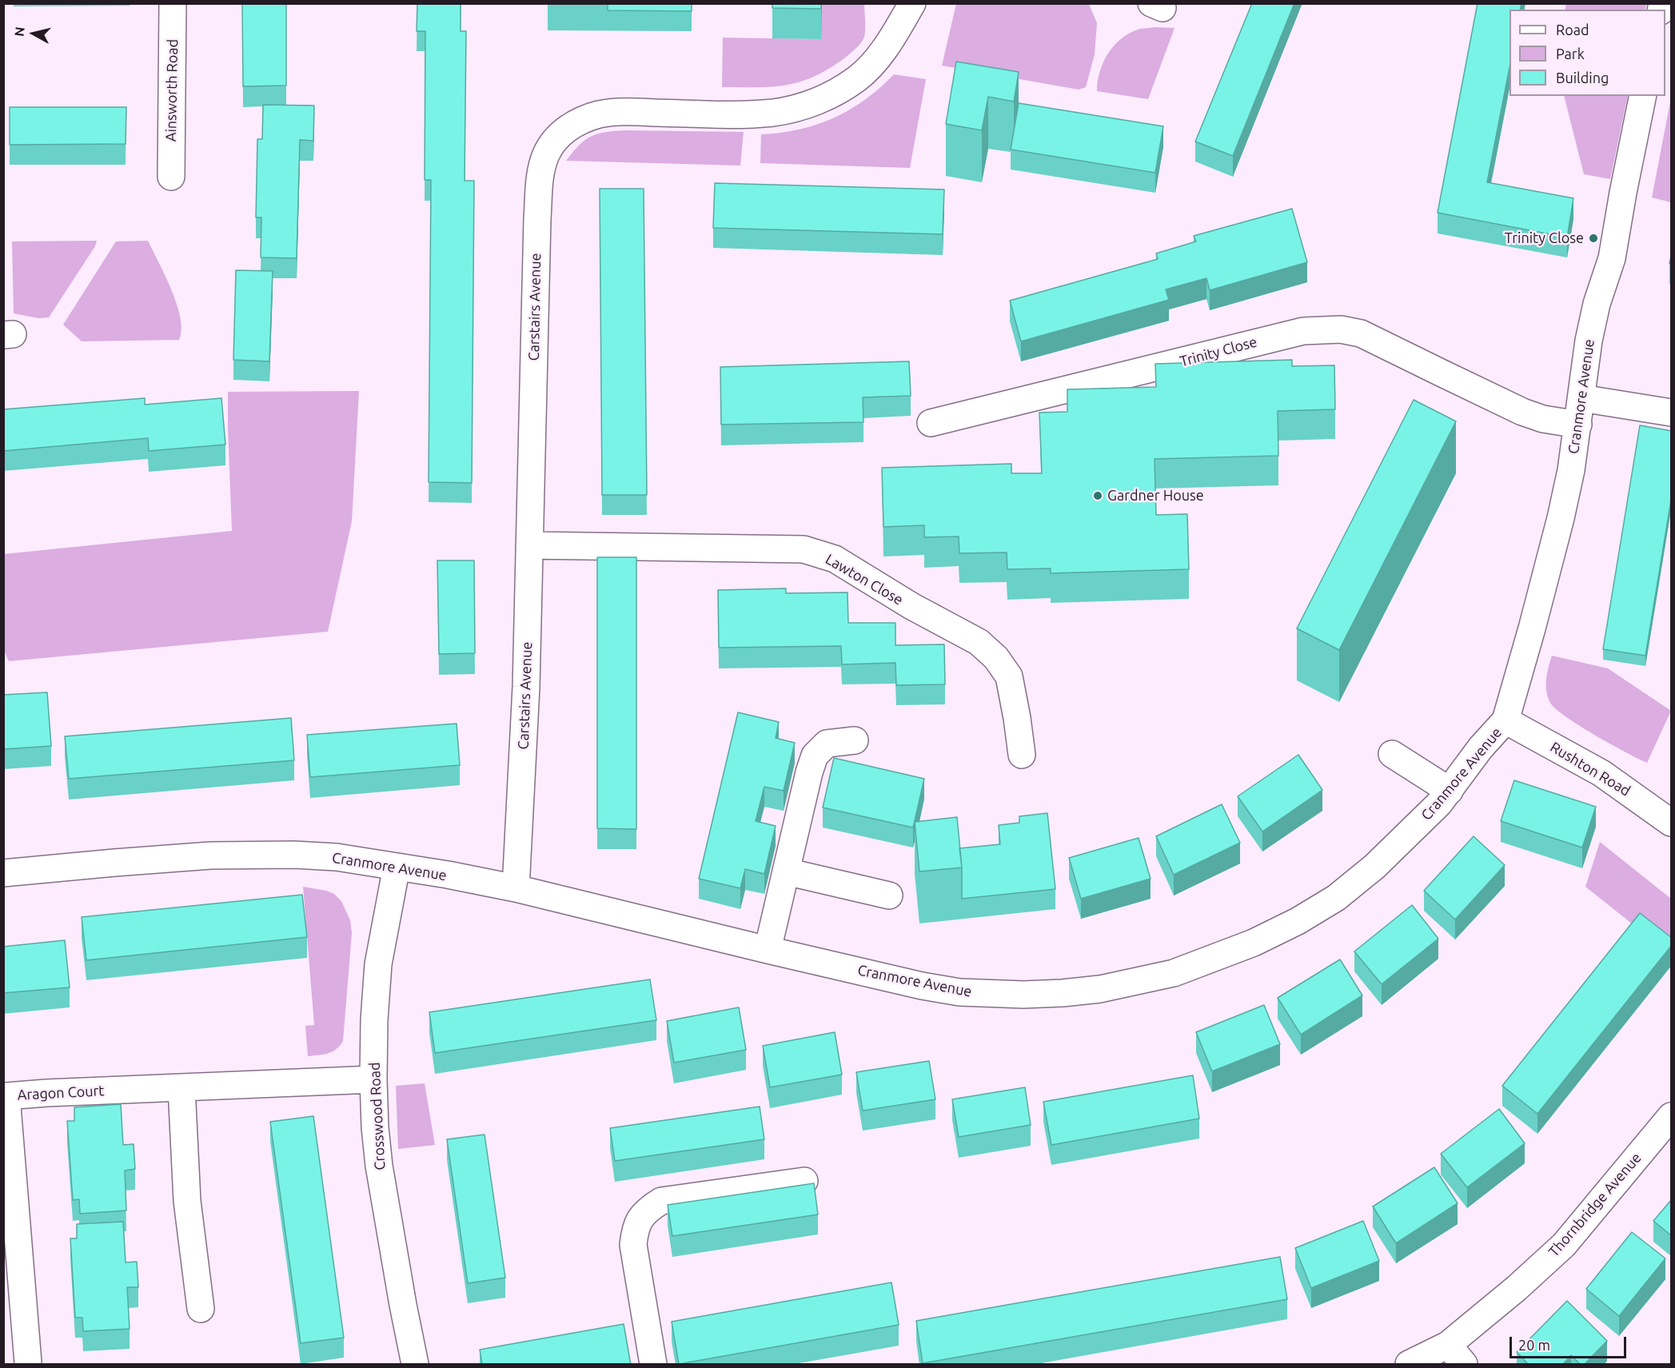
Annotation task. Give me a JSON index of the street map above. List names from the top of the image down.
{
  "streets": {
    "street": [
      "Ainsworth Road",
      "Carstairs Avenue",
      "Trinity Close",
      "Cranmore Avenue",
      "Lawton Close",
      "Rushton Road",
      "Aragon Court",
      "Crosswood Road",
      "Thornbridge Avenue"
    ]
  },
  "crossings": [
    ["Carstairs Avenue", "Cranmore Avenue"],
    ["Carstairs Avenue", "Lawton Close"],
    ["Trinity Close", "Cranmore Avenue"],
    ["Cranmore Avenue", "Rushton Road"],
    ["Cranmore Avenue", "Crosswood Road"],
    ["Aragon Court", "Crosswood Road"]
  ],
  "places": ["Trinity Close", "Gardner House"],
  "legend": ["Road", "Park", "Building"],
  "scale_bar": "20 m",
  "north": "left"
}
